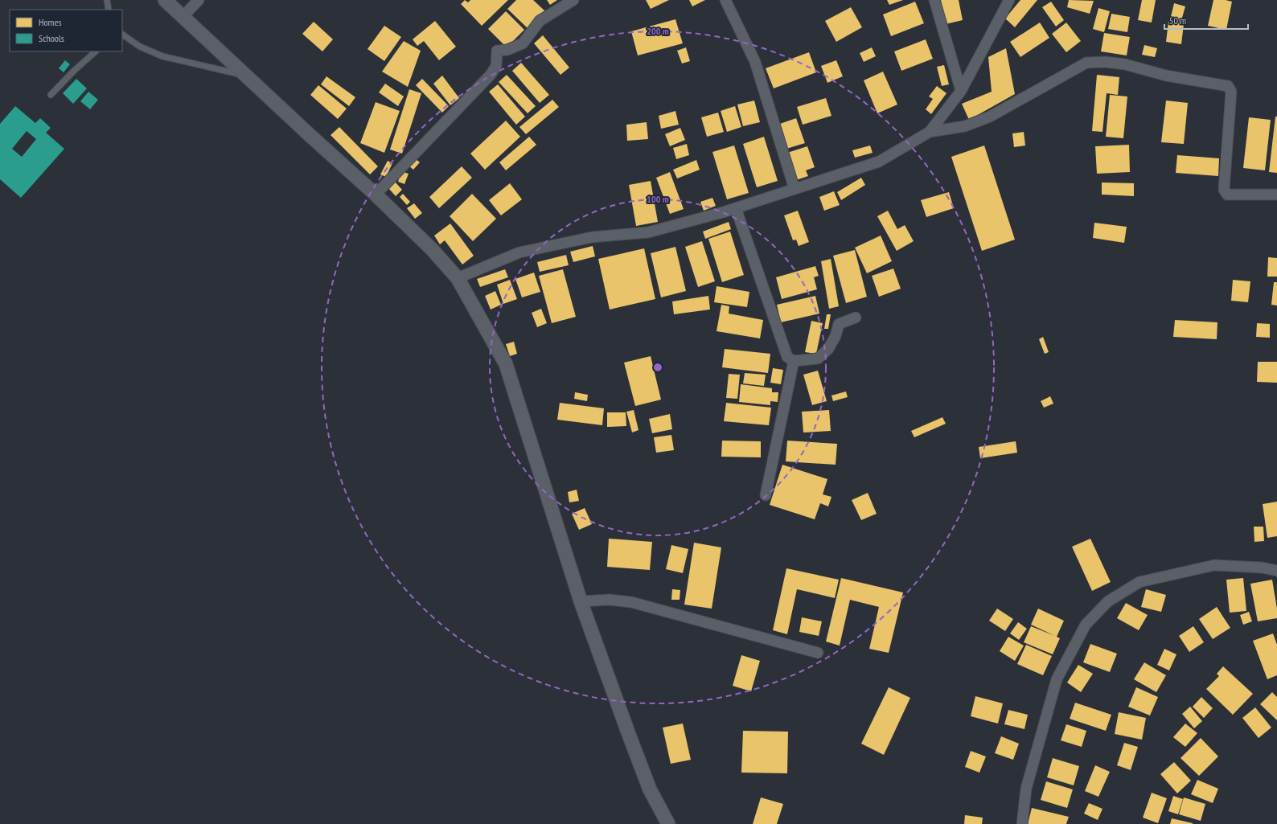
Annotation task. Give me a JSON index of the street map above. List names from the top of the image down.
{
  "legend": ["Homes", "Schools"],
  "scale_bar": "50 m",
  "rings": ["200 m", "100 m"]
}
